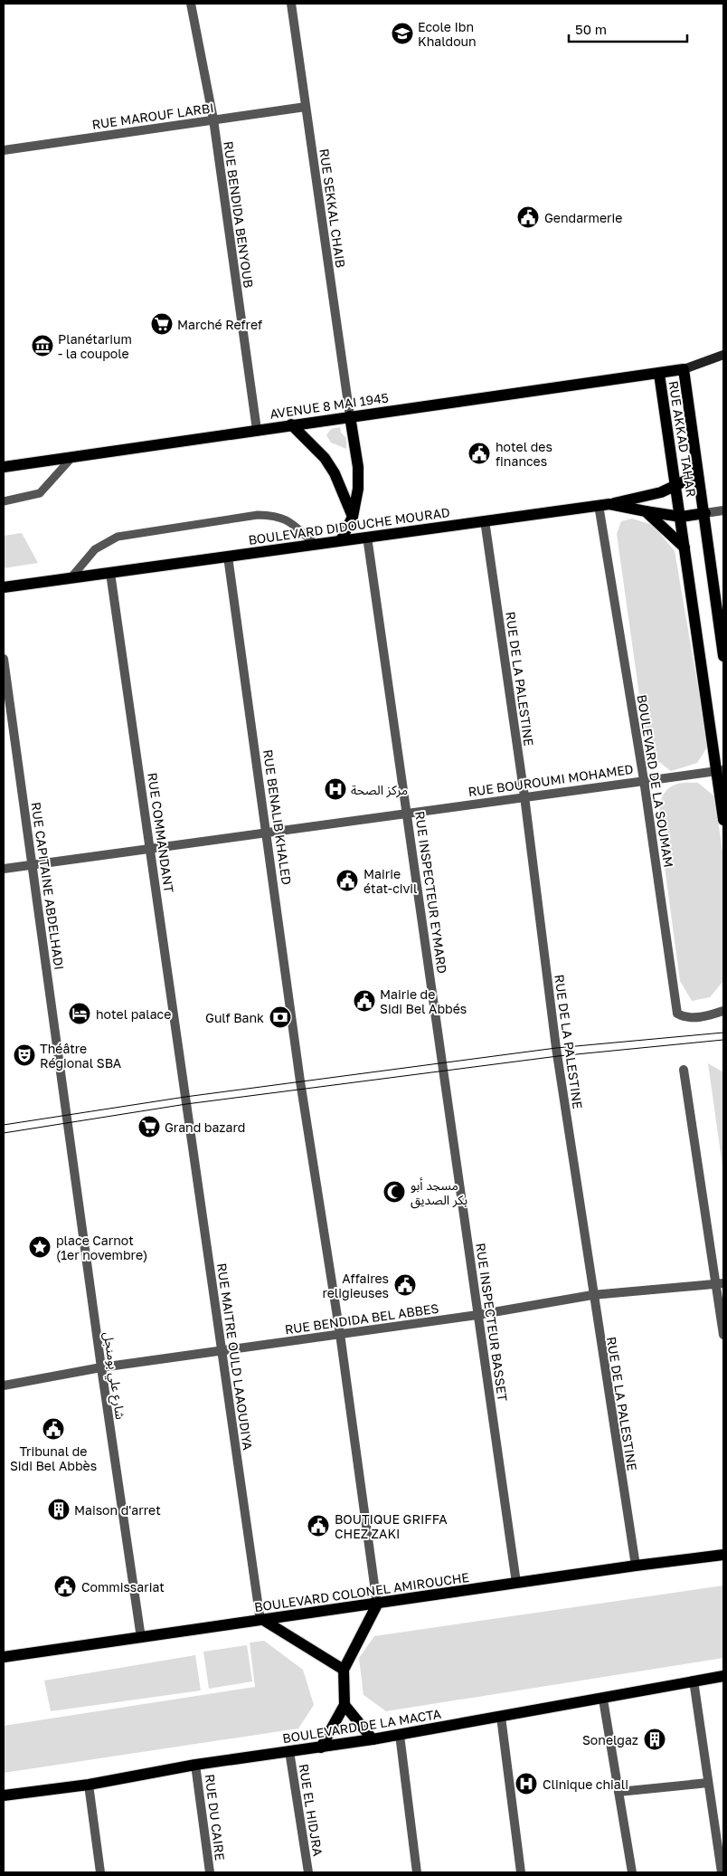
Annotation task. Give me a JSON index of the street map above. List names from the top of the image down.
{
  "streets": {
    "main road": [
      "AVENUE 8 MAI 1945",
      "RUE AKKAD TAHAR",
      "BOULEVARD DIDOUCHE MOURAD",
      "BOULEVARD COLONEL AMIROUCHE",
      "BOULEVARD DE LA MACTA"
    ],
    "street": [
      "RUE MAROUF LARBI",
      "RUE SEKKAL CHAIB",
      "RUE BENDIDA BENYOUB",
      "RUE DE LA PALESTINE",
      "RUE BOUROUMI MOHAMED",
      "BOULEVARD DE LA SOUMAM",
      "RUE BENALIB KHALED",
      "RUE COMMANDANT",
      "RUE CAPITAINE ABDELHADI",
      "RUE INSPECTEUR EYMARD",
      "RUE BENDIDA BEL ABBES",
      "RUE INSPECTEUR BASSET",
      "RUE MAITRE OULD LAAOUDIYA",
      "شارع علي بومنجل",
      "RUE EL HIDJRA",
      "RUE DU CAIRE"
    ]
  },
  "crossings": [
    ["RUE MAROUF LARBI", "RUE SEKKAL CHAIB"],
    ["RUE MAROUF LARBI", "RUE BENDIDA BENYOUB"],
    ["RUE SEKKAL CHAIB", "AVENUE 8 MAI 1945"],
    ["RUE BENDIDA BENYOUB", "AVENUE 8 MAI 1945"],
    ["AVENUE 8 MAI 1945", "RUE AKKAD TAHAR"],
    ["RUE AKKAD TAHAR", "BOULEVARD DIDOUCHE MOURAD"],
    ["RUE AKKAD TAHAR", "RUE BOUROUMI MOHAMED"],
    ["BOULEVARD DIDOUCHE MOURAD", "RUE DE LA PALESTINE"],
    ["BOULEVARD DIDOUCHE MOURAD", "BOULEVARD DE LA SOUMAM"],
    ["BOULEVARD DIDOUCHE MOURAD", "RUE BENALIB KHALED"],
    ["BOULEVARD DIDOUCHE MOURAD", "RUE COMMANDANT"],
    ["BOULEVARD DIDOUCHE MOURAD", "RUE INSPECTEUR EYMARD"],
    ["RUE DE LA PALESTINE", "RUE BOUROUMI MOHAMED"],
    ["RUE DE LA PALESTINE", "RUE BENDIDA BEL ABBES"],
    ["RUE DE LA PALESTINE", "BOULEVARD COLONEL AMIROUCHE"],
    ["RUE BOUROUMI MOHAMED", "BOULEVARD DE LA SOUMAM"],
    ["RUE BOUROUMI MOHAMED", "RUE BENALIB KHALED"],
    ["RUE BOUROUMI MOHAMED", "RUE COMMANDANT"],
    ["RUE BOUROUMI MOHAMED", "RUE CAPITAINE ABDELHADI"],
    ["RUE BOUROUMI MOHAMED", "RUE INSPECTEUR EYMARD"],
    ["RUE BENALIB KHALED", "RUE BENDIDA BEL ABBES"],
    ["RUE BENALIB KHALED", "BOULEVARD COLONEL AMIROUCHE"],
    ["RUE COMMANDANT", "RUE MAITRE OULD LAAOUDIYA"],
    ["RUE CAPITAINE ABDELHADI", "شارع علي بومنجل"],
    ["RUE INSPECTEUR EYMARD", "RUE INSPECTEUR BASSET"],
    ["RUE BENDIDA BEL ABBES", "RUE INSPECTEUR BASSET"],
    ["RUE BENDIDA BEL ABBES", "RUE MAITRE OULD LAAOUDIYA"],
    ["RUE BENDIDA BEL ABBES", "شارع علي بومنجل"],
    ["RUE INSPECTEUR BASSET", "BOULEVARD COLONEL AMIROUCHE"],
    ["RUE MAITRE OULD LAAOUDIYA", "BOULEVARD COLONEL AMIROUCHE"],
    ["شارع علي بومنجل", "BOULEVARD COLONEL AMIROUCHE"],
    ["BOULEVARD DE LA MACTA", "RUE EL HIDJRA"],
    ["BOULEVARD DE LA MACTA", "RUE DU CAIRE"]
  ],
  "places": {
    "school or university": ["Ecole Ibn Khaldoun"],
    "public building": [
      "Gendarmerie",
      "hotel des finances",
      "Mairie état-civil",
      "Mairie de Sidi Bel Abbés",
      "Affaires religieuses",
      "Tribunal de Sidi Bel Abbès",
      "BOUTIQUE GRIFFA CHEZ ZAKI",
      "Commissariat"
    ],
    "supermarket": ["Marché Refref", "Grand bazard"],
    "museum": ["Planétarium - la coupole"],
    "hospital": ["مركز الصحة", "Clinique chiali"],
    "hotel": ["hotel palace"],
    "bank": ["Gulf Bank"],
    "theatre": ["Théâtre Régional SBA"],
    "mosque": ["مسجد أبو بكر الصديق"],
    "place": ["place Carnot (1er novembre)"],
    "building": ["Maison d'arret", "Sonelgaz"]
  },
  "scale_bar": "50 m"
}
